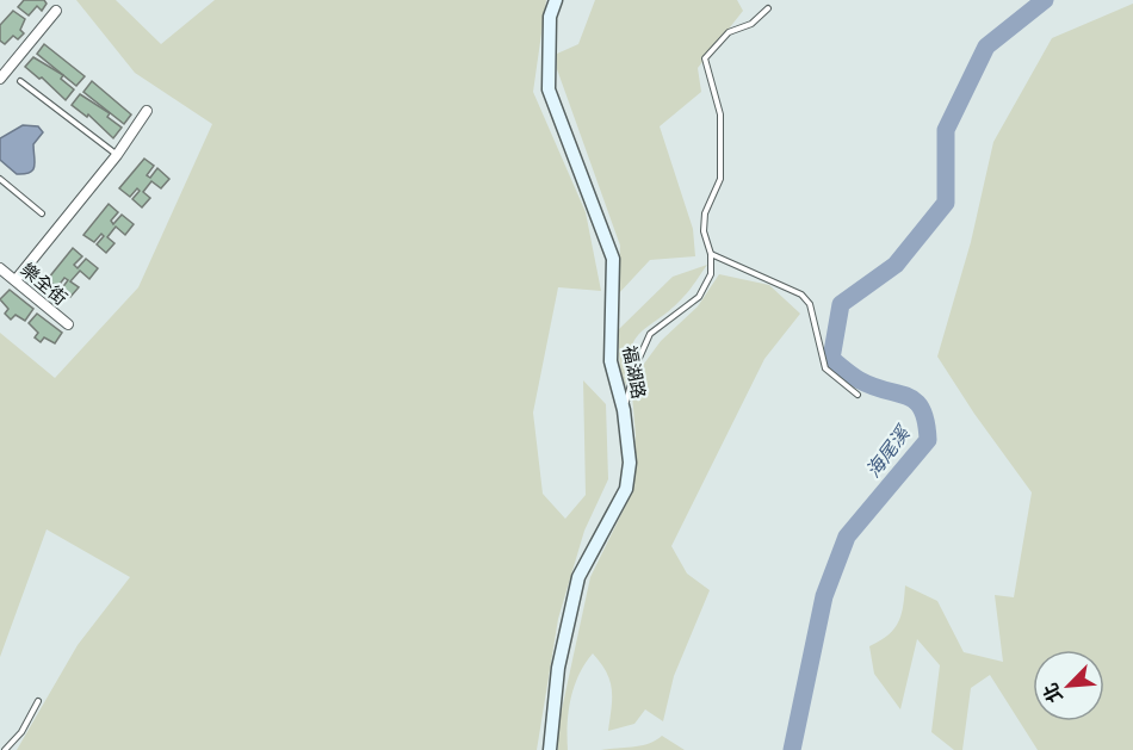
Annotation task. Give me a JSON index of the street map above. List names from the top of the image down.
{
  "streets": {
    "street": ["樂全街", "福湖路"]
  },
  "water": ["海尾溪"],
  "north": "bottom left"
}
